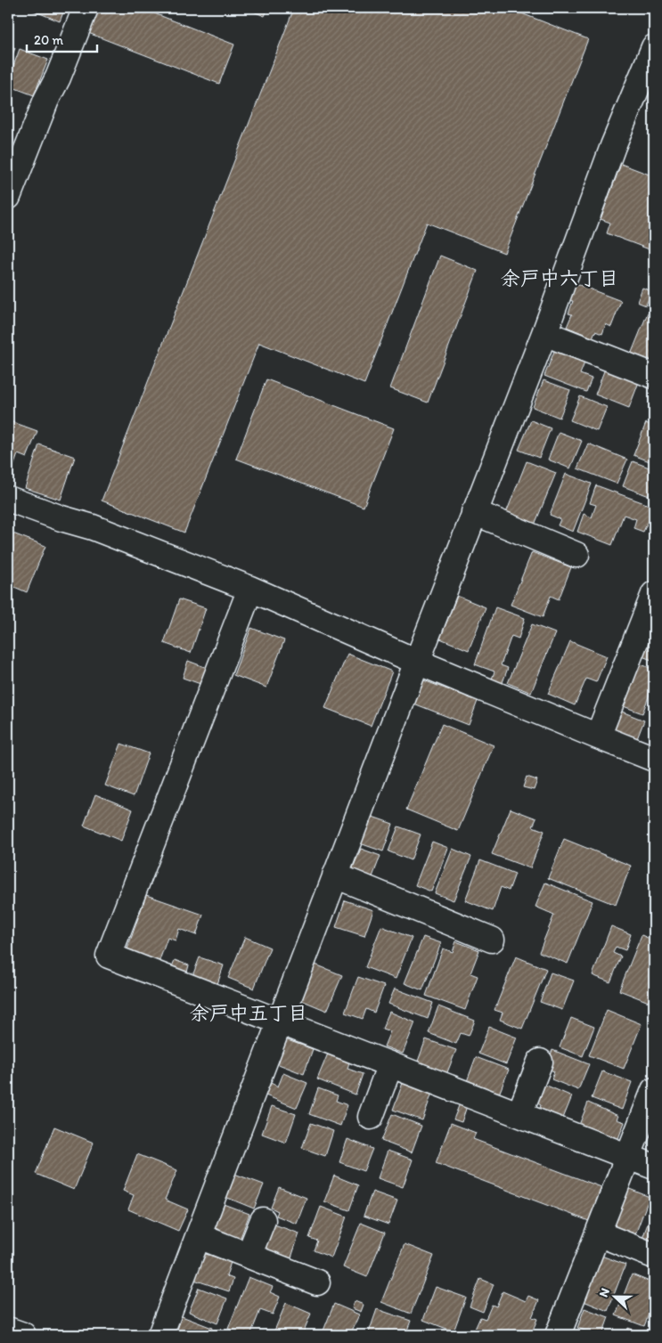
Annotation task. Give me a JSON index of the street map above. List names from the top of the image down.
{
  "districts": ["余戸中六丁目", "余戸中五丁目"],
  "scale_bar": "20 m",
  "north": "left"
}
